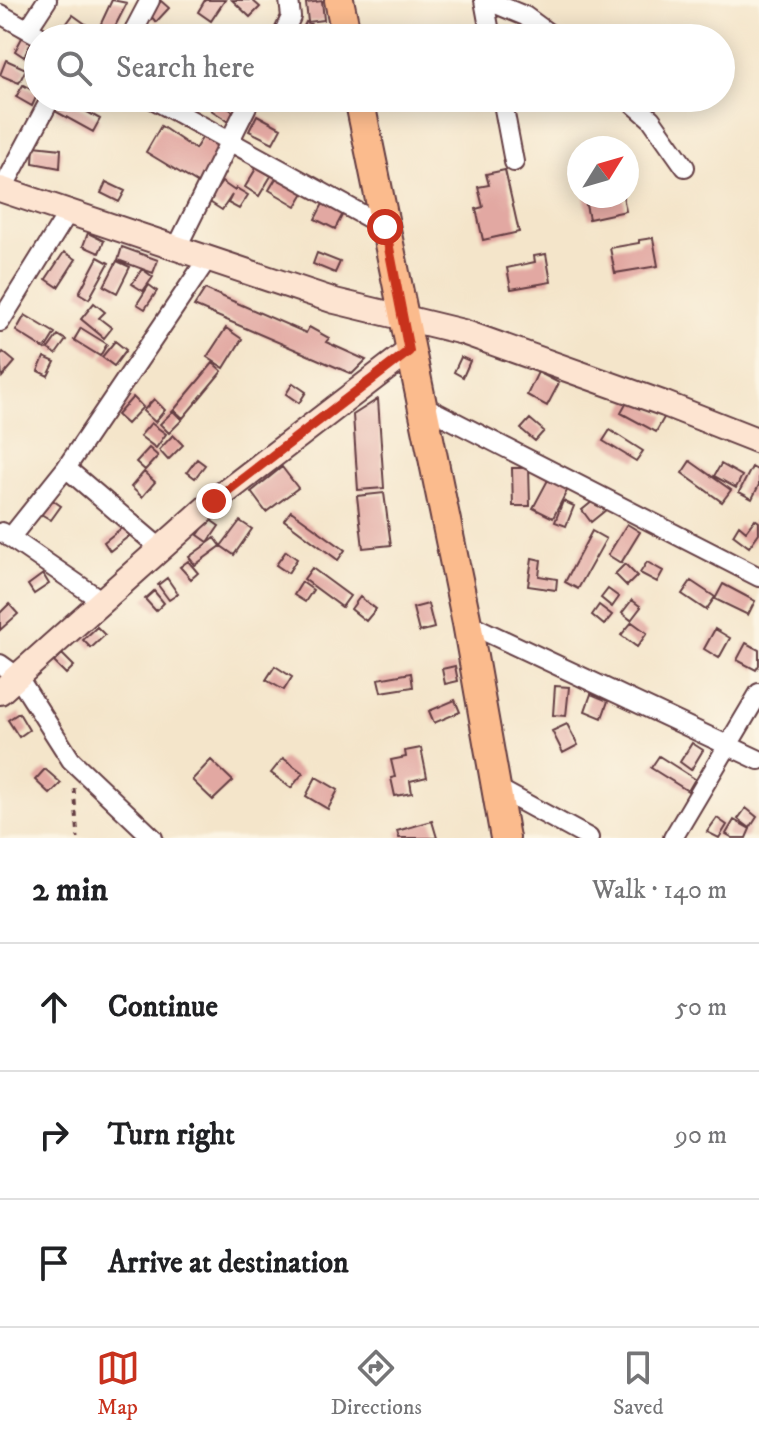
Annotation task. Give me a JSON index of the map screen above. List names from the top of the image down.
{
  "north": "top right",
  "page": {
    "search": "Search here",
    "heading": ["2 min", "Walk · 140 m"],
    "list": [
      ["Continue", "50 m"],
      ["Turn right", "90 m"],
      "Arrive at destination"
    ],
    "nav": ["Map", "Directions", "Saved"]
  }
}
